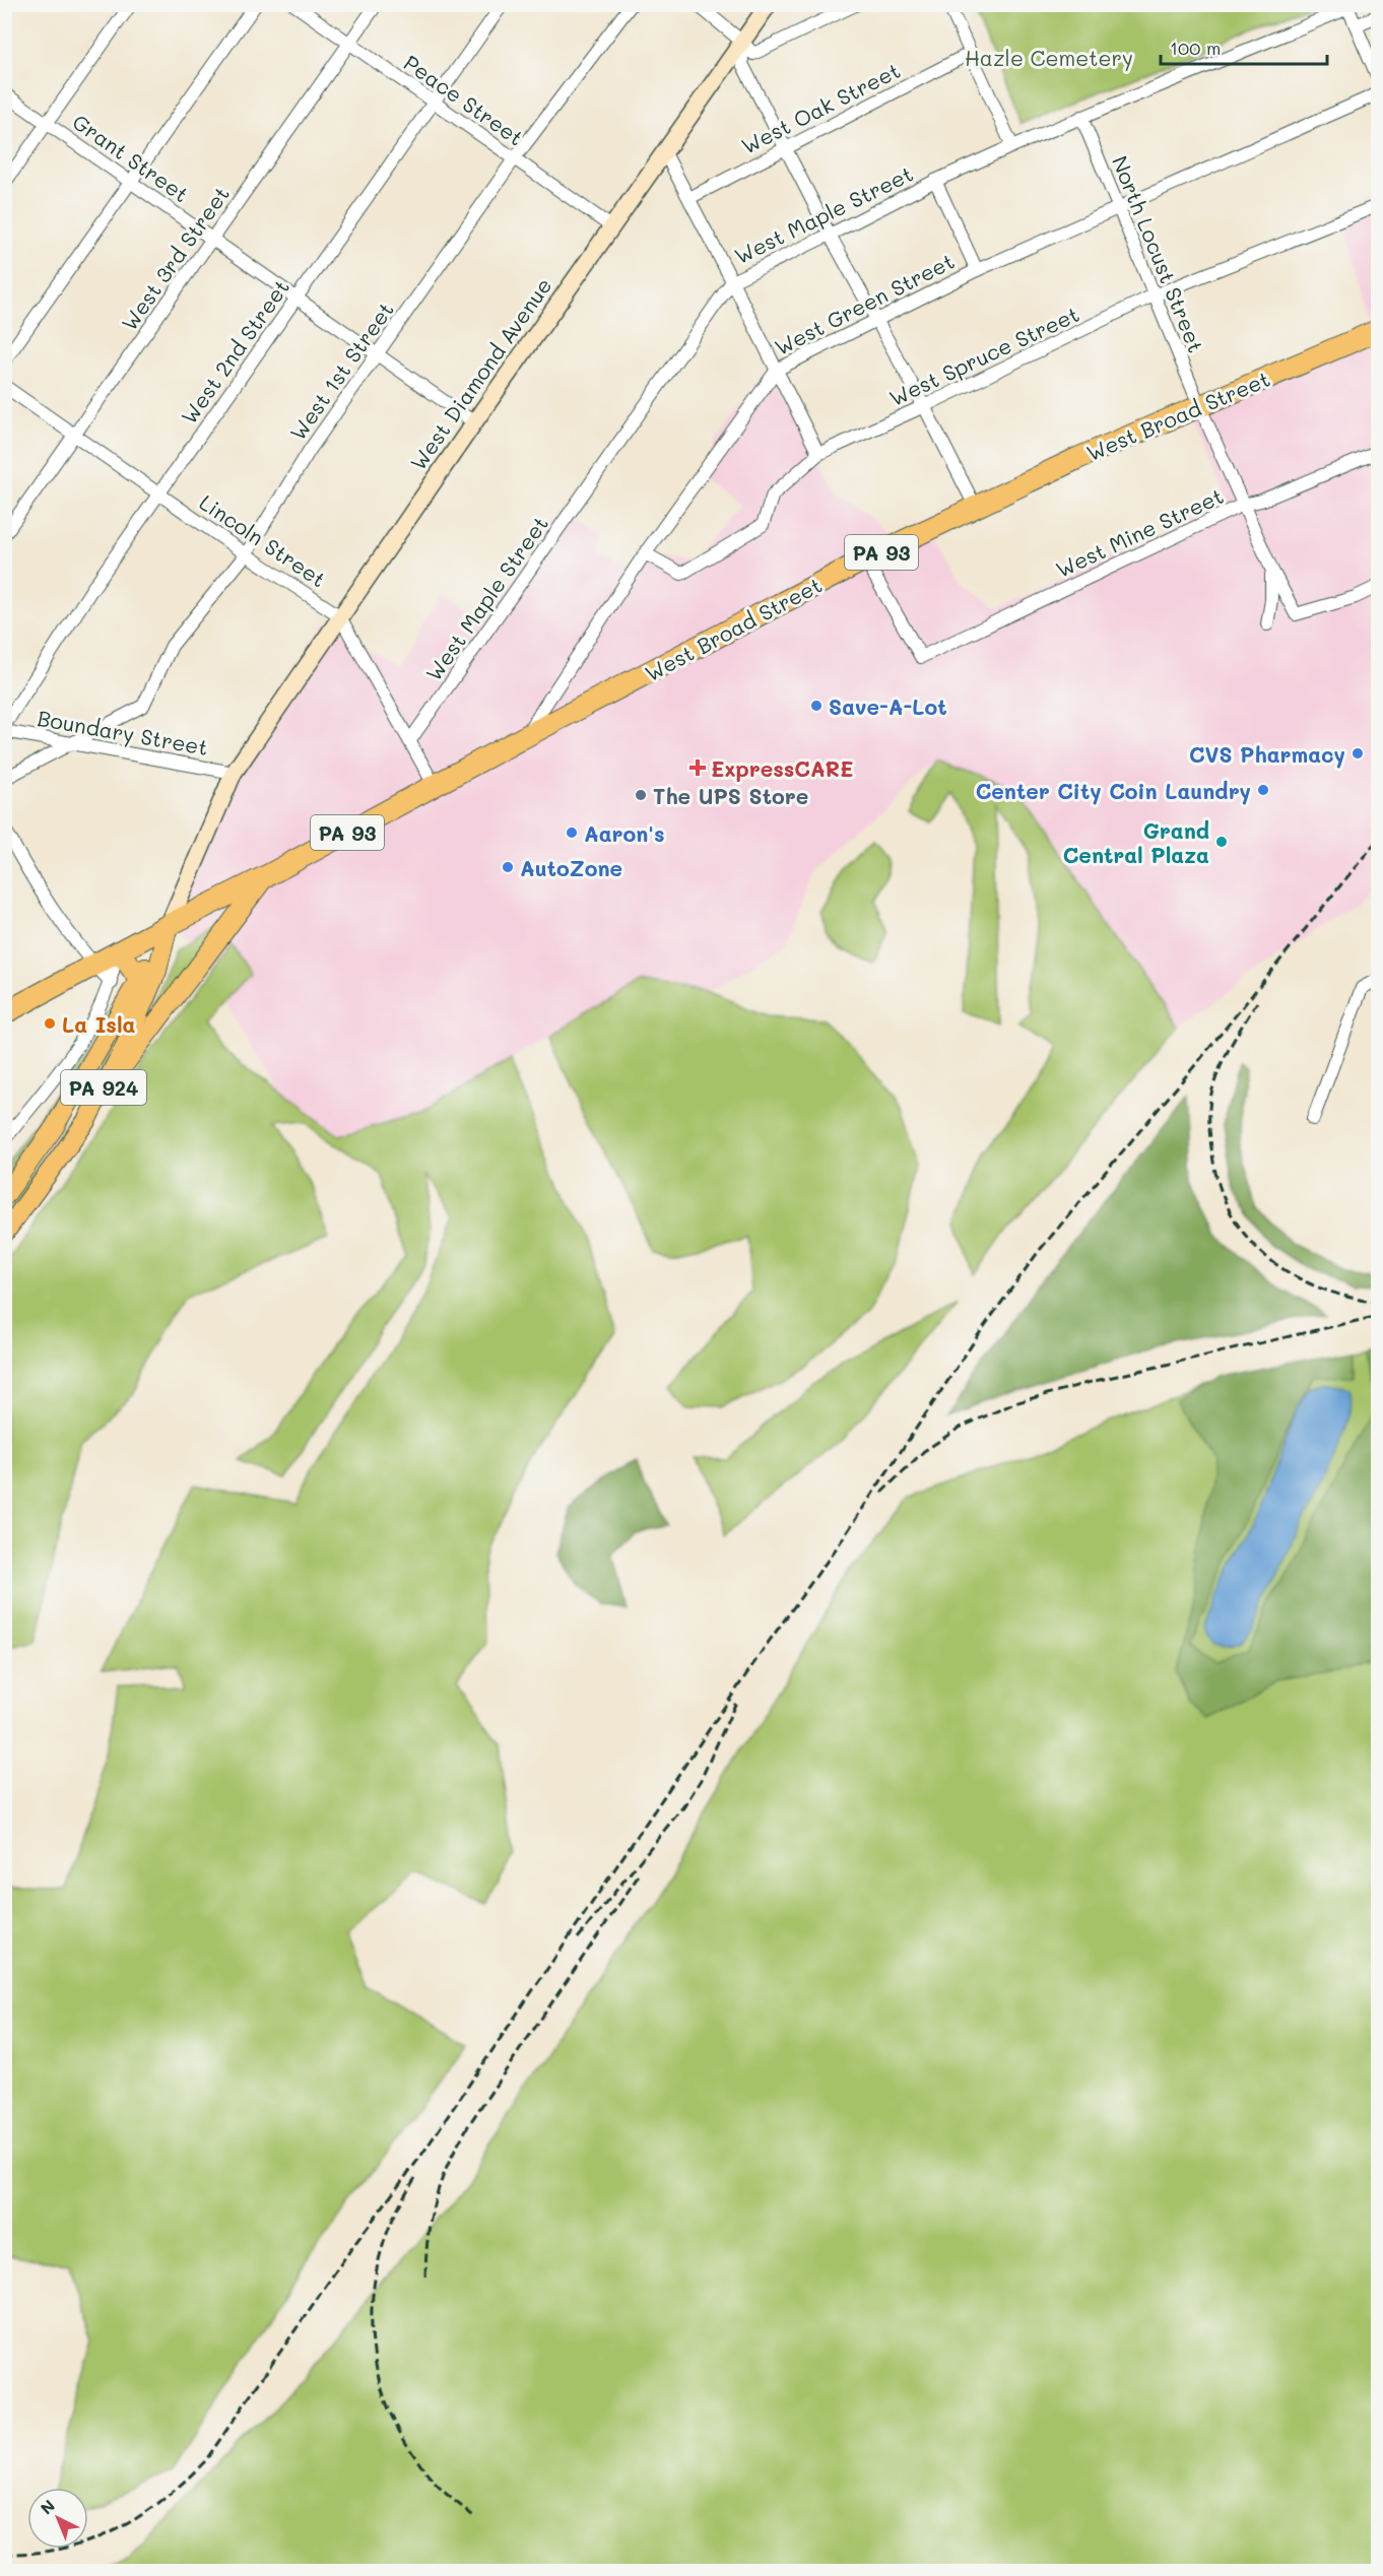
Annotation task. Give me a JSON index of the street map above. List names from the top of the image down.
{
  "streets": {
    "highway": ["West Broad Street", "PA 93"],
    "main road": ["PA 924"],
    "street": [
      "Peace Street",
      "West Oak Street",
      "Grant Street",
      "West Maple Street",
      "North Locust Street",
      "West 3rd Street",
      "West Green Street",
      "West 2nd Street",
      "West Spruce Street",
      "West 1st Street",
      "West Diamond Avenue",
      "West Mine Street",
      "Lincoln Street",
      "Boundary Street"
    ]
  },
  "crossings": [
    ["Peace Street", "West 3rd Street"],
    ["Peace Street", "West 2nd Street"],
    ["Peace Street", "West 1st Street"],
    ["Peace Street", "West Diamond Avenue"],
    ["Grant Street", "West 3rd Street"],
    ["Grant Street", "West 2nd Street"],
    ["Grant Street", "West 1st Street"],
    ["Grant Street", "West Diamond Avenue"],
    ["West Maple Street", "North Locust Street"],
    ["West Maple Street", "Lincoln Street"],
    ["North Locust Street", "West Green Street"],
    ["North Locust Street", "West Spruce Street"],
    ["North Locust Street", "West Broad Street"],
    ["North Locust Street", "West Mine Street"],
    ["West 3rd Street", "Lincoln Street"],
    ["West Green Street", "West Spruce Street"],
    ["West Green Street", "West Broad Street"],
    ["West 2nd Street", "Lincoln Street"],
    ["West 2nd Street", "Boundary Street"],
    ["West 1st Street", "Lincoln Street"],
    ["West 1st Street", "Boundary Street"],
    ["West Diamond Avenue", "West Broad Street"],
    ["West Diamond Avenue", "Lincoln Street"],
    ["West Diamond Avenue", "PA 93"],
    ["West Diamond Avenue", "Boundary Street"],
    ["West Diamond Avenue", "PA 924"],
    ["West Broad Street", "West Mine Street"],
    ["West Broad Street", "Lincoln Street"],
    ["West Broad Street", "PA 93"],
    ["West Broad Street", "PA 924"],
    ["PA 93", "PA 924"]
  ],
  "parks": ["Hazle Cemetery"],
  "places": {
    "other": [
      "Save-A-Lot",
      "CVS Pharmacy",
      "Center City Coin Laundry",
      "The UPS Store",
      "Aaron's",
      "Grand Central Plaza",
      "AutoZone",
      "La Isla"
    ],
    "health": ["ExpressCARE"]
  },
  "scale_bar": "100 m",
  "north": "top left"
}
